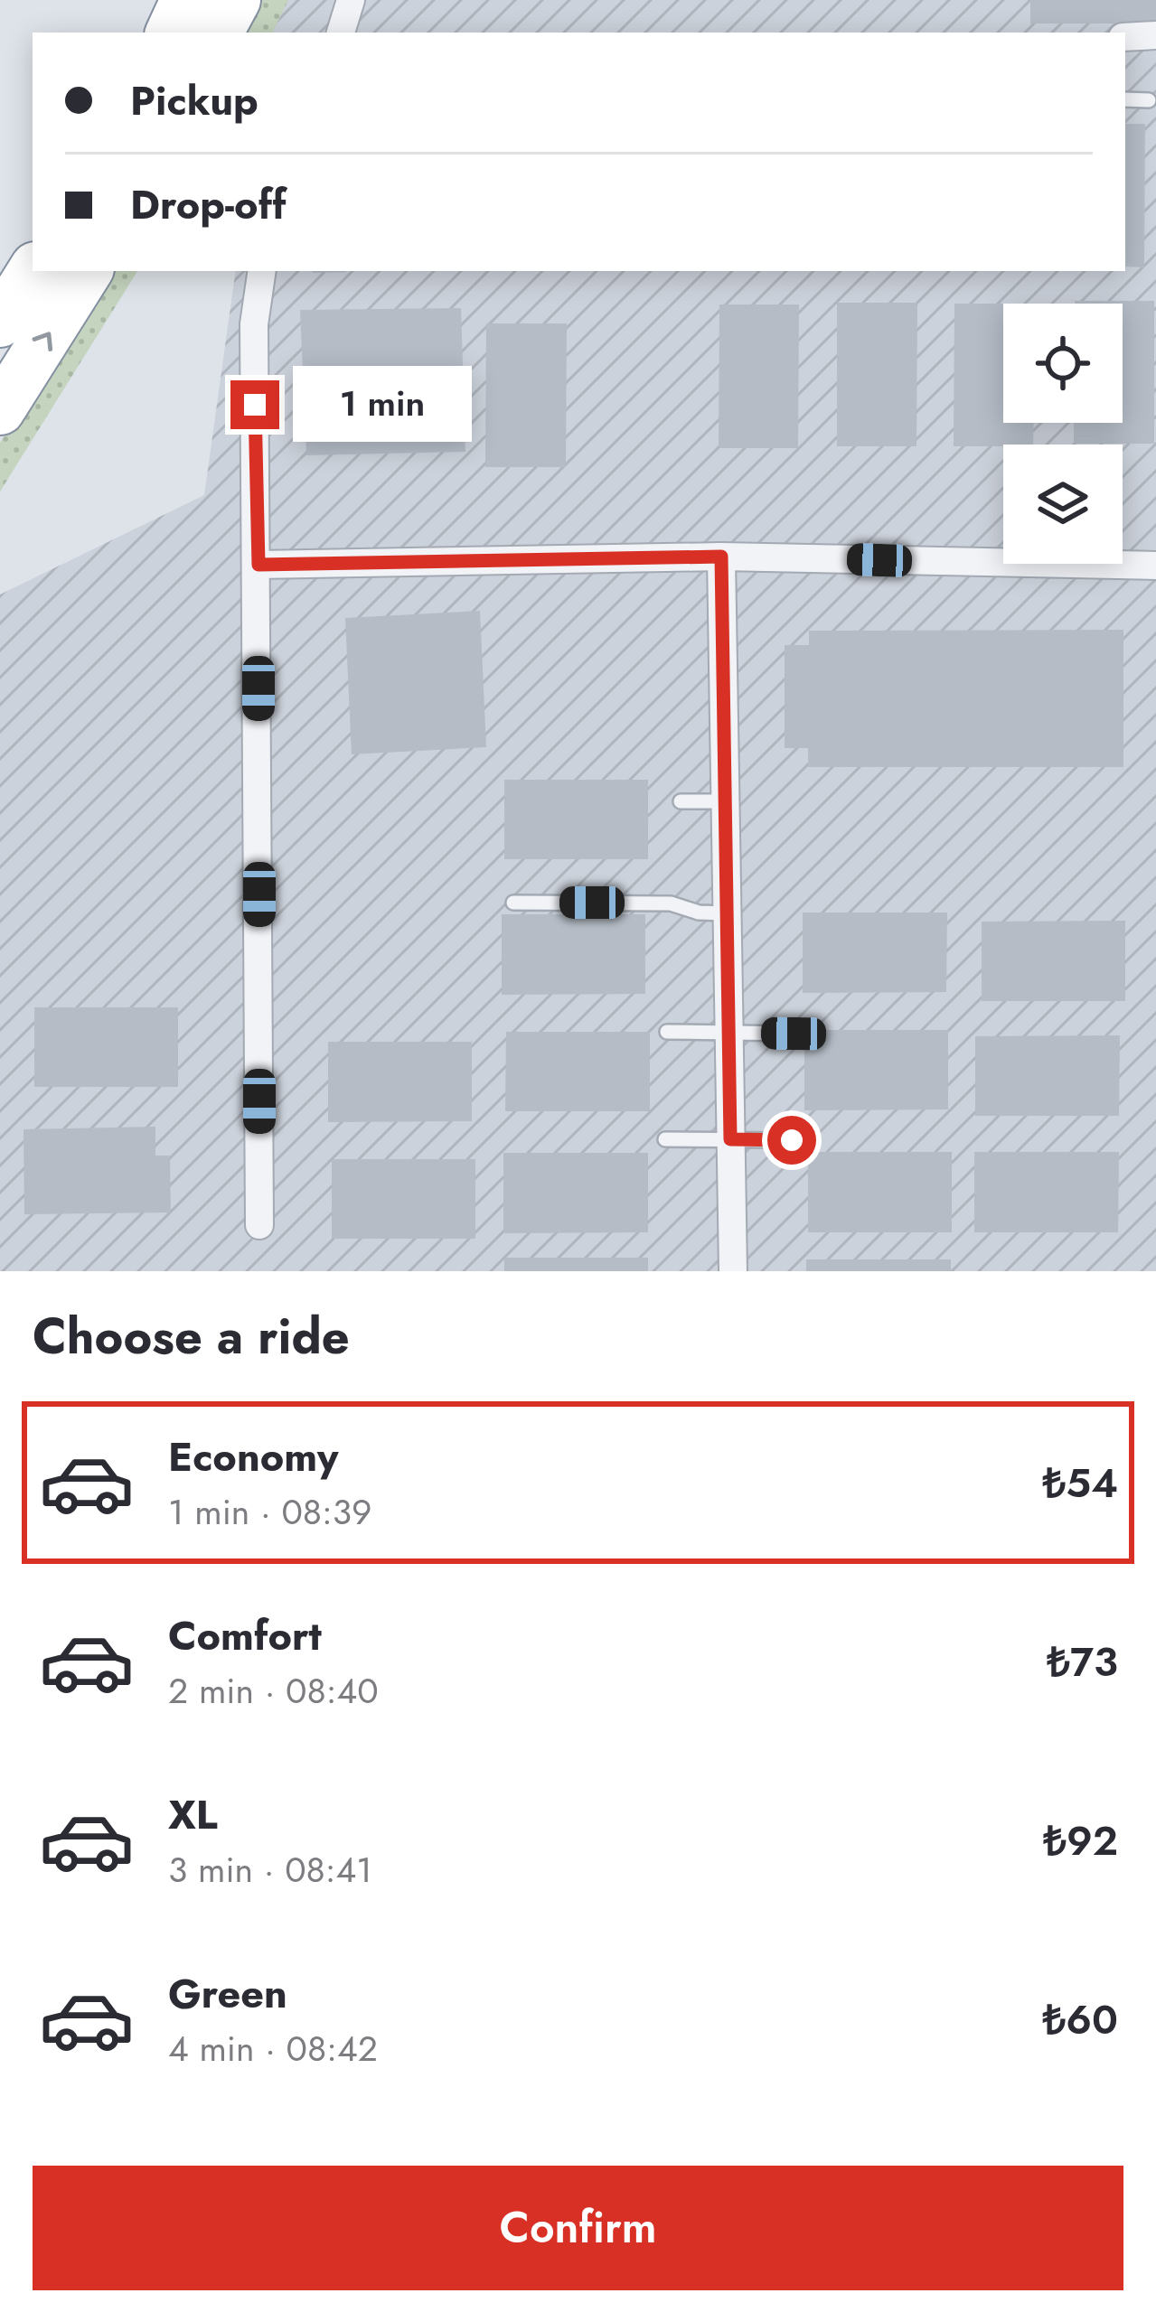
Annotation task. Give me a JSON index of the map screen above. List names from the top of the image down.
{
  "page": {
    "banner": ["Pickup", "Drop-off"],
    "bubble": "1 min",
    "heading": "Choose a ride",
    "list": [
      {
        "name": "Economy",
        "note": "1 min · 08:39",
        "value": "₺54"
      },
      {
        "name": "Comfort",
        "note": "2 min · 08:40",
        "value": "₺73"
      },
      {
        "name": "XL",
        "note": "3 min · 08:41",
        "value": "₺92"
      },
      {
        "name": "Green",
        "note": "4 min · 08:42",
        "value": "₺60"
      }
    ],
    "buttons": "Confirm"
  }
}
